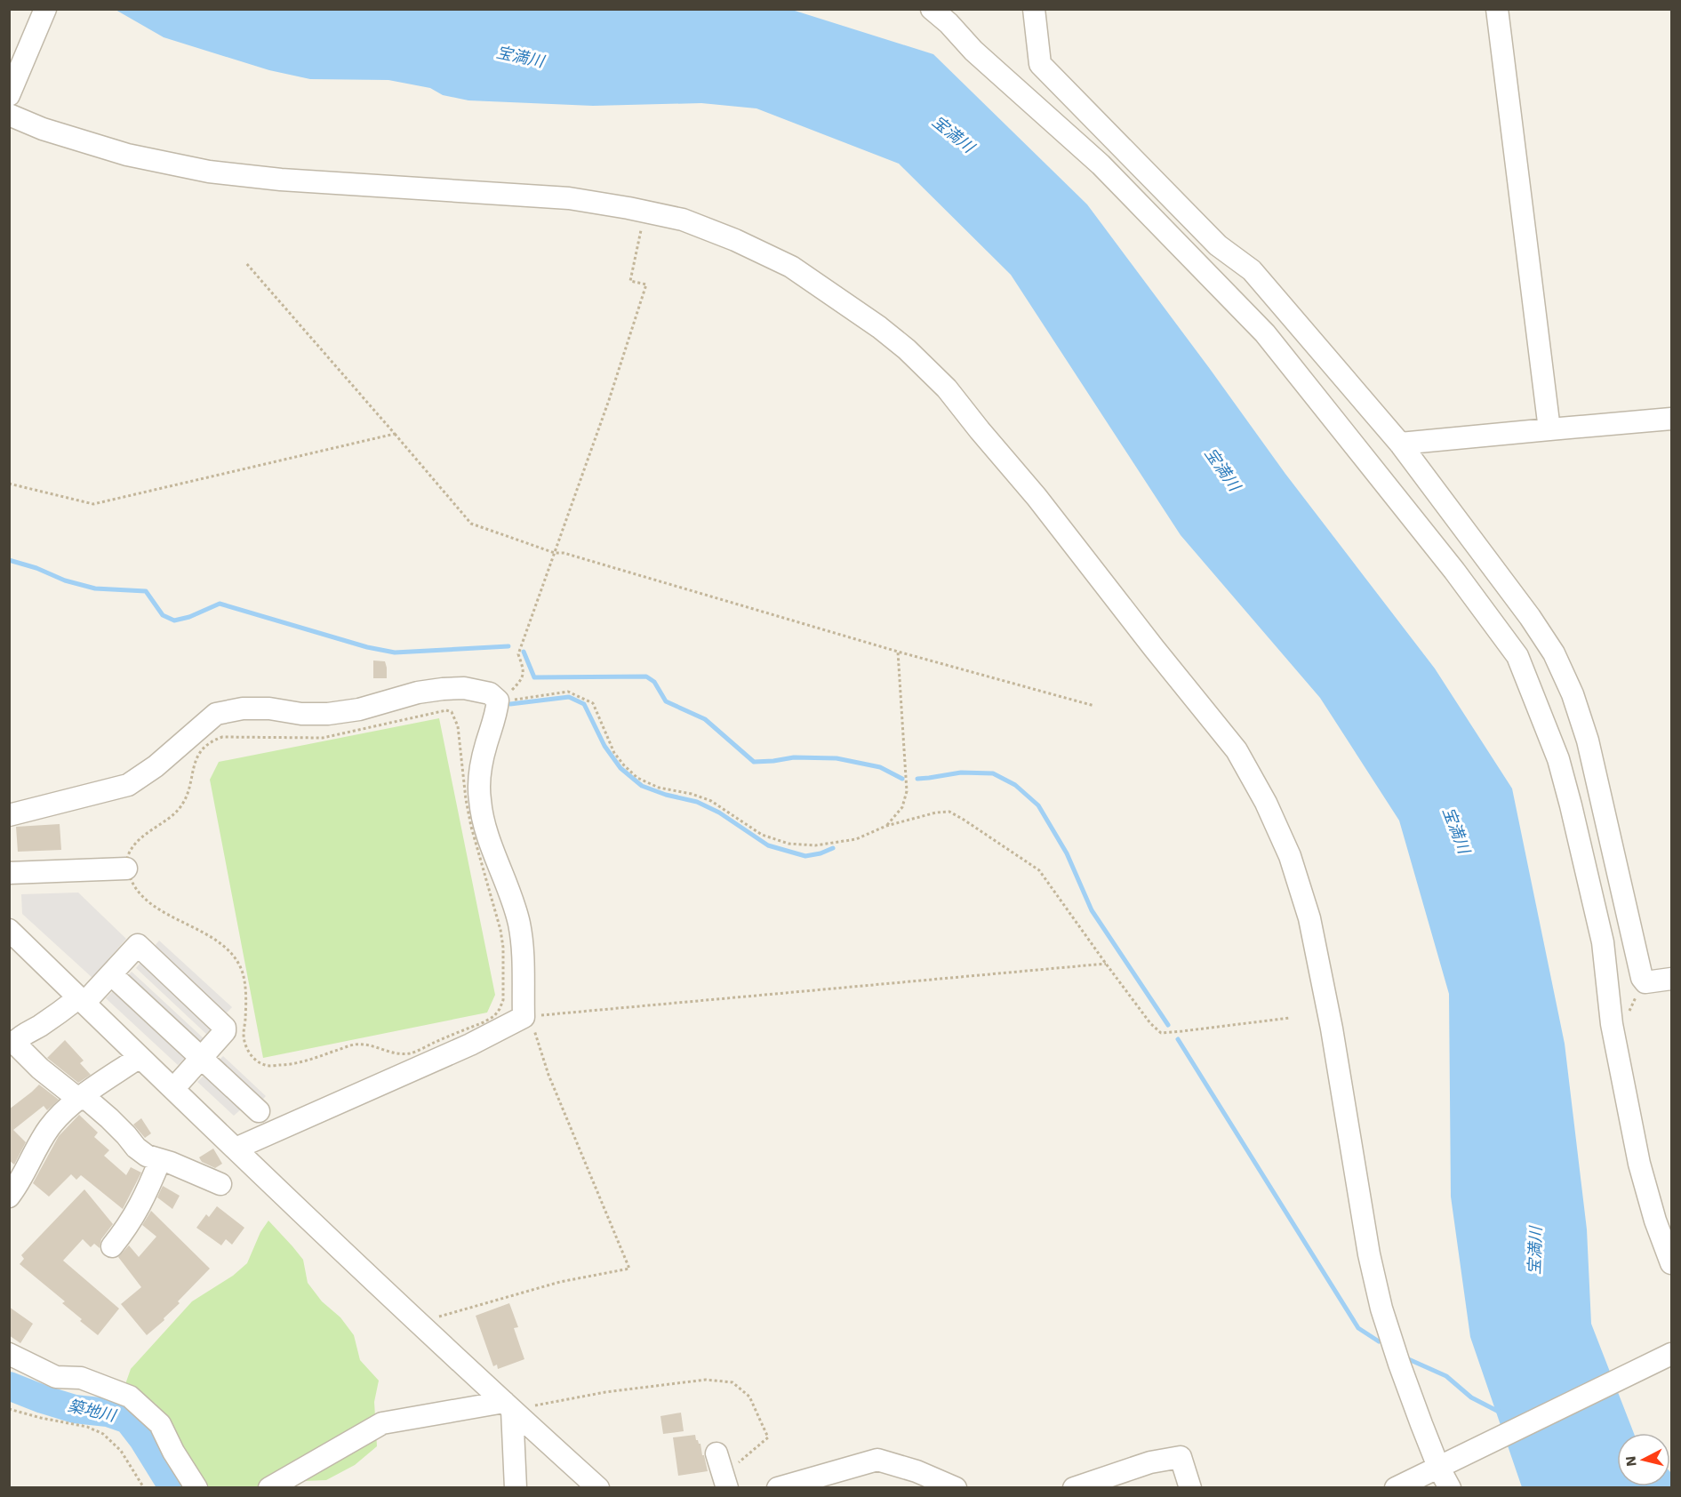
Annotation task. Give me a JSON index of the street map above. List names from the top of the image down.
{
  "water": ["宝満川", "築地川"],
  "north": "left"
}
